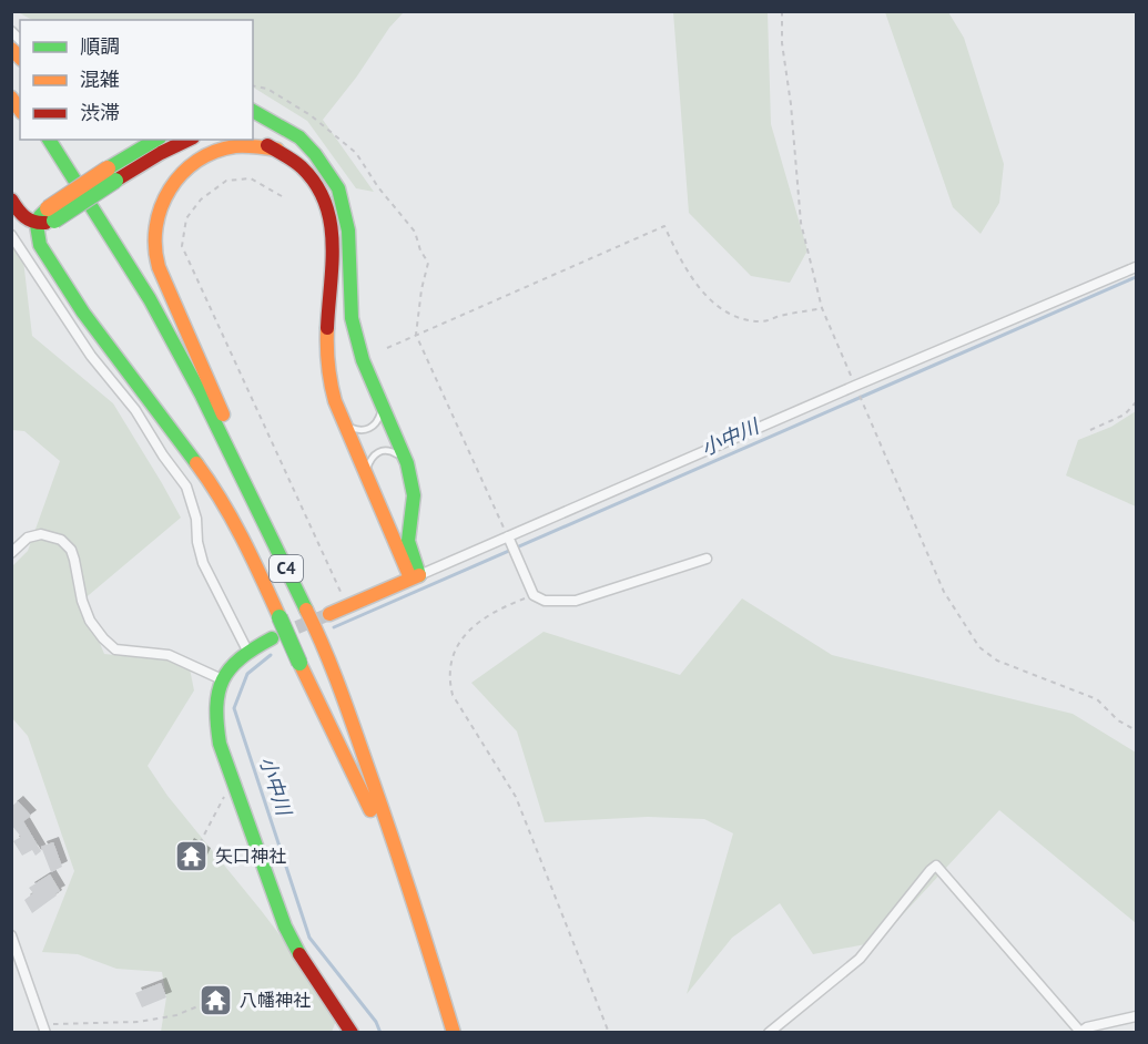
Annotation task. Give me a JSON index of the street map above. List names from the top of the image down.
{
  "streets": {
    "main road": ["C4"]
  },
  "water": ["小中川"],
  "places": {
    "temple": ["矢口神社", "八幡神社"]
  },
  "legend": ["順調", "混雑", "渋滞"]
}
